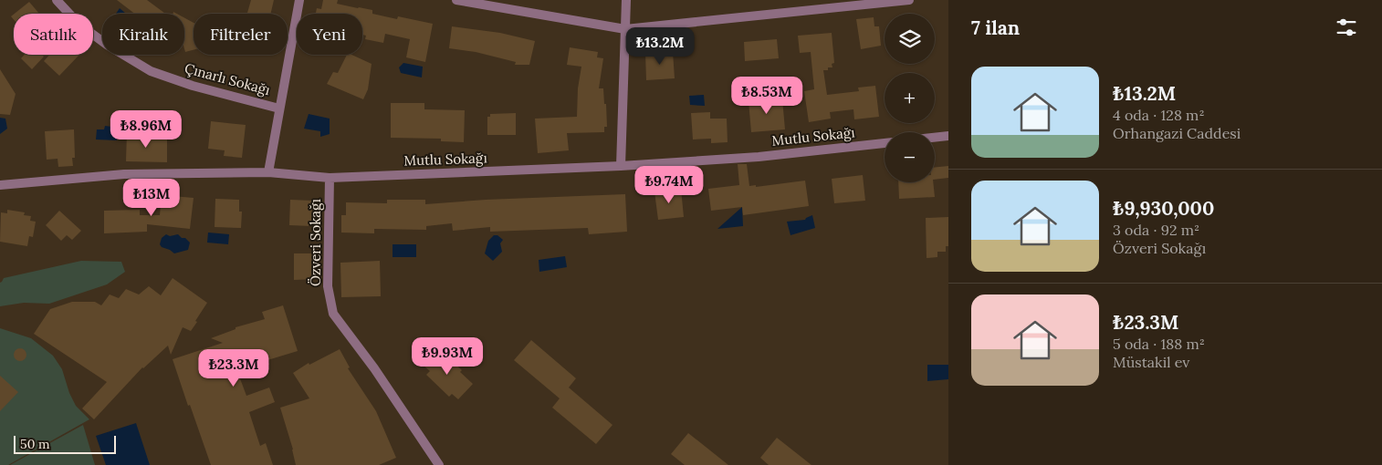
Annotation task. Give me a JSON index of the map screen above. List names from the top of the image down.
{
  "streets": {
    "street": ["Çınarlı Sokağı", "Mutlu Sokağı", "Özveri Sokağı"]
  },
  "crossings": [
    ["Mutlu Sokağı", "Özveri Sokağı"]
  ],
  "scale_bar": "50 m",
  "page": {
    "heading": "7 ilan",
    "map_buttons": ["+", "−"],
    "chip": [
      "Satılık",
      "Kiralık",
      "Filtreler",
      "Yeni"
    ],
    "price": [
      "₺13.2M",
      "₺8.53M",
      "₺8.96M",
      "₺9.74M",
      "₺13M",
      "₺9.93M",
      "₺23.3M"
    ],
    "list": [
      {
        "name": "₺13.2M",
        "note": "4 oda · 128 m² · Orhangazi Caddesi"
      },
      {
        "name": "₺9,930,000",
        "note": "3 oda · 92 m² · Özveri Sokağı"
      },
      {
        "name": "₺23.3M",
        "note": "5 oda · 188 m² · Müstakil ev"
      }
    ],
    "scale": "50 m"
  }
}
